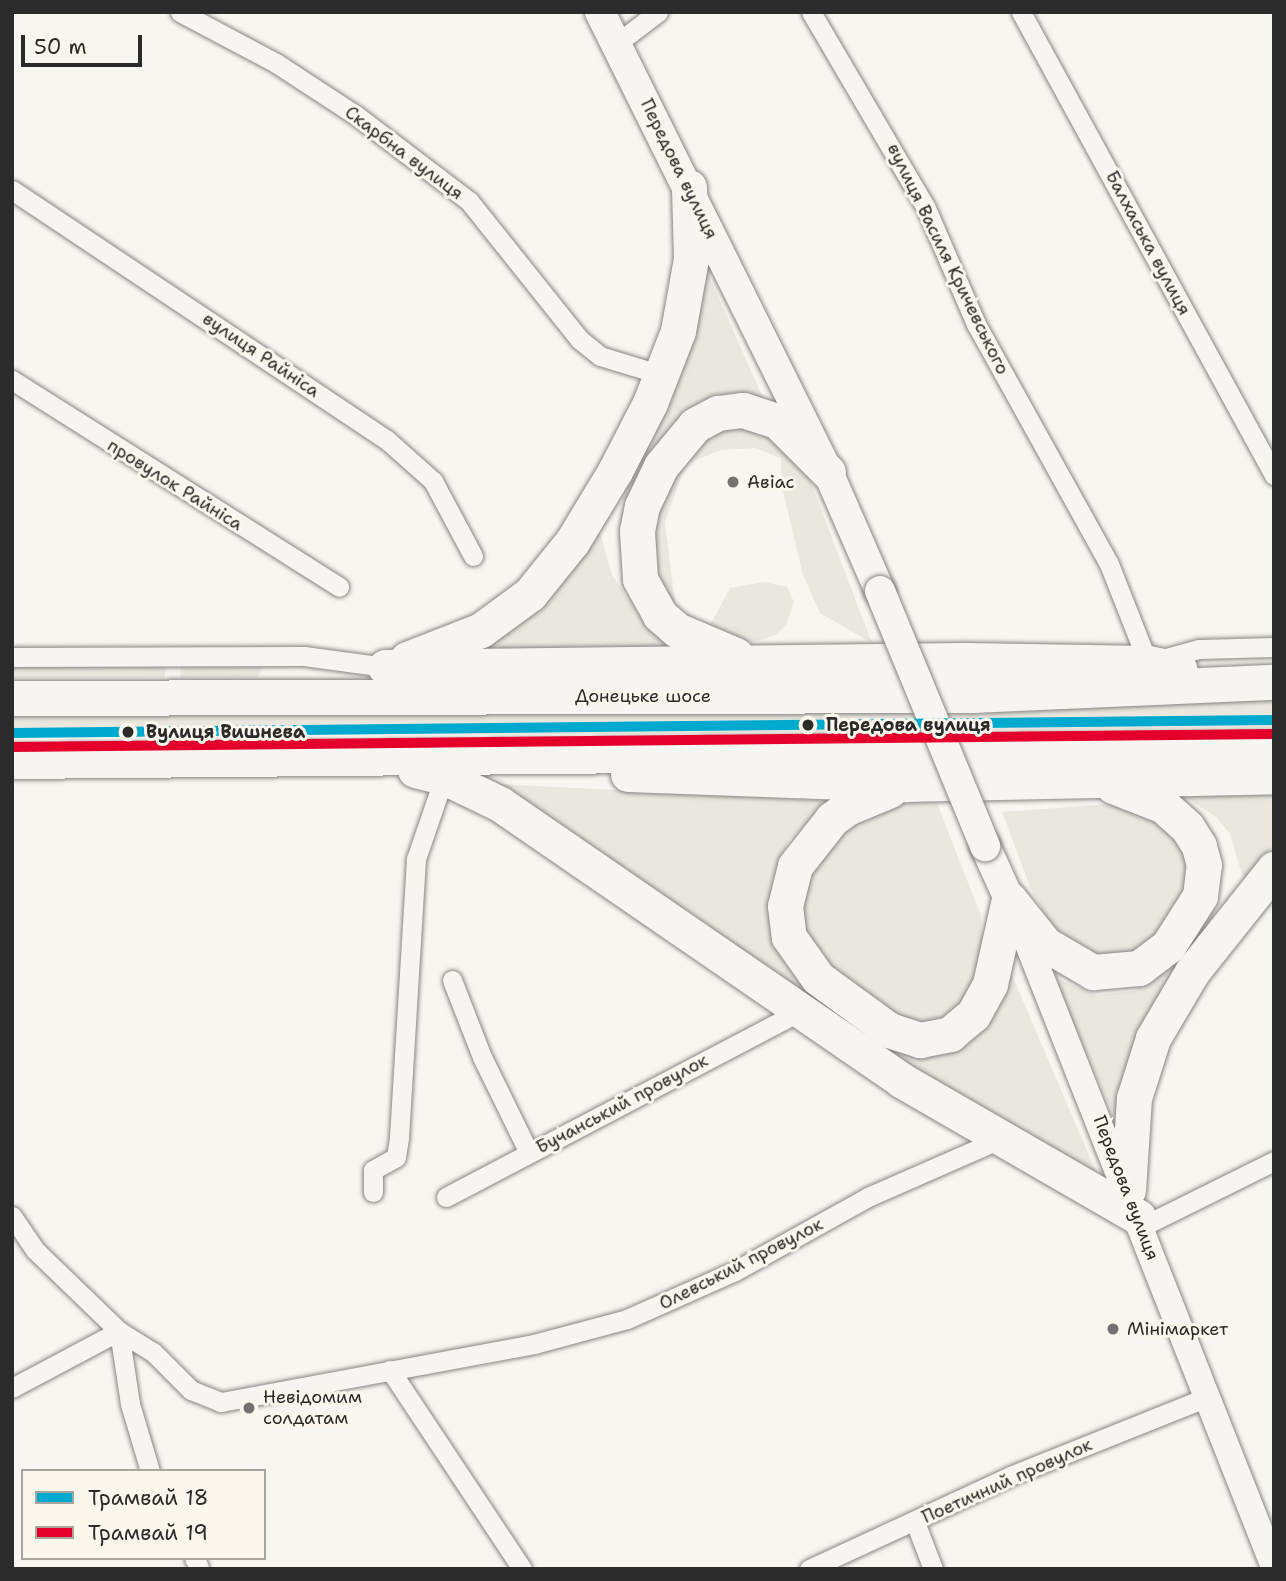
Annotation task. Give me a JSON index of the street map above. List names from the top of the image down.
{
  "streets": {
    "highway": ["Донецьке шосе"],
    "main road": ["Передова вулиця"],
    "street": [
      "Скарбна вулиця",
      "Балхаська вулиця",
      "вулиця Василя Кричевського",
      "вулиця Райніса",
      "провулок Райніса",
      "Бучанський провулок",
      "Олевський провулок",
      "Поетичний провулок"
    ]
  },
  "crossings": [
    ["Передова вулиця", "Поетичний провулок"]
  ],
  "places": [
    "Авіас",
    "Передова вулиця",
    "Вулиця Вишнева",
    "Мінімаркет",
    "Невідомим солдатам"
  ],
  "lines": ["tram line 18", "tram line 19"],
  "legend": ["Трамвай 18", "Трамвай 19"],
  "scale_bar": "50 m"
}
